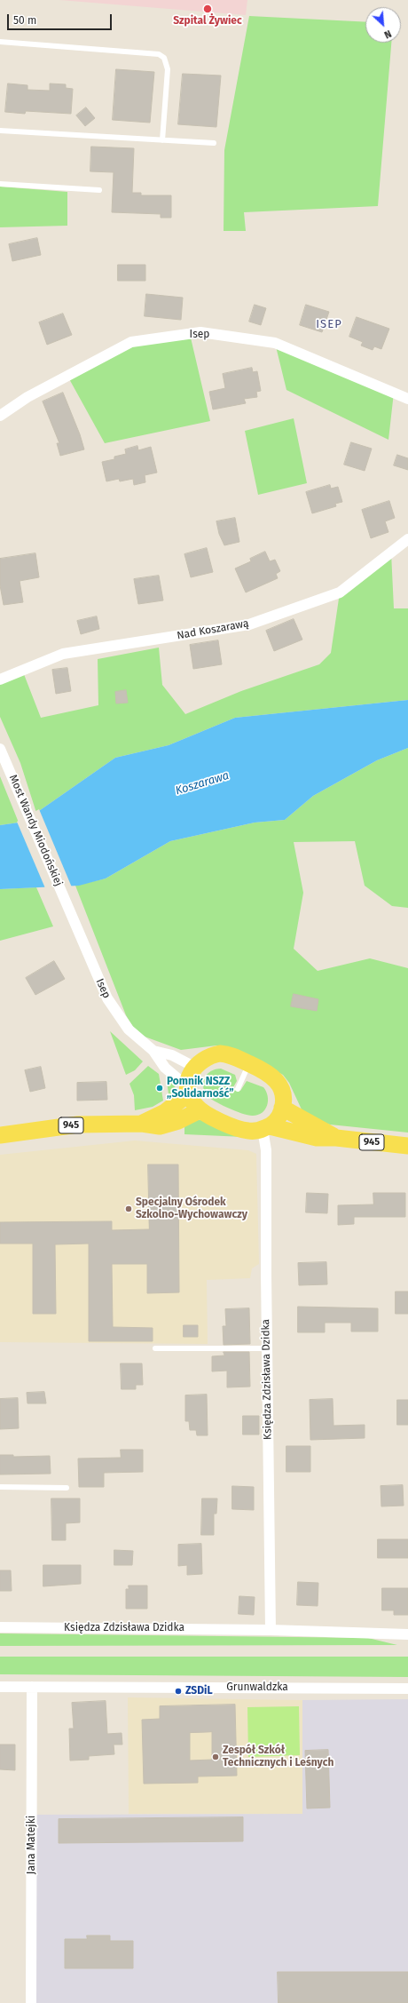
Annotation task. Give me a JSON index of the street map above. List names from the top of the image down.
{
  "streets": {
    "main road": ["945"],
    "street": [
      "Isep",
      "Nad Koszarawą",
      "Most Wandy Miodońskiej",
      "Księdza Zdzisława Dzidka",
      "Grunwaldzka",
      "Jana Matejki"
    ]
  },
  "crossings": [
    ["Isep", "Most Wandy Miodońskiej"],
    ["Isep", "945"],
    ["Isep", "Księdza Zdzisława Dzidka"],
    ["945", "Księdza Zdzisława Dzidka"],
    ["Grunwaldzka", "Jana Matejki"]
  ],
  "districts": ["ISEP"],
  "water": ["Koszarawa"],
  "places": [
    "Szpital Żywiec",
    "Pomnik NSZZ „Solidarność”",
    "Specjalny Ośrodek Szkolno-Wychowawczy",
    "ZSDiL",
    "Zespół Szkół Technicznych i Leśnych"
  ],
  "scale_bar": "50 m",
  "north": "bottom right"
}
